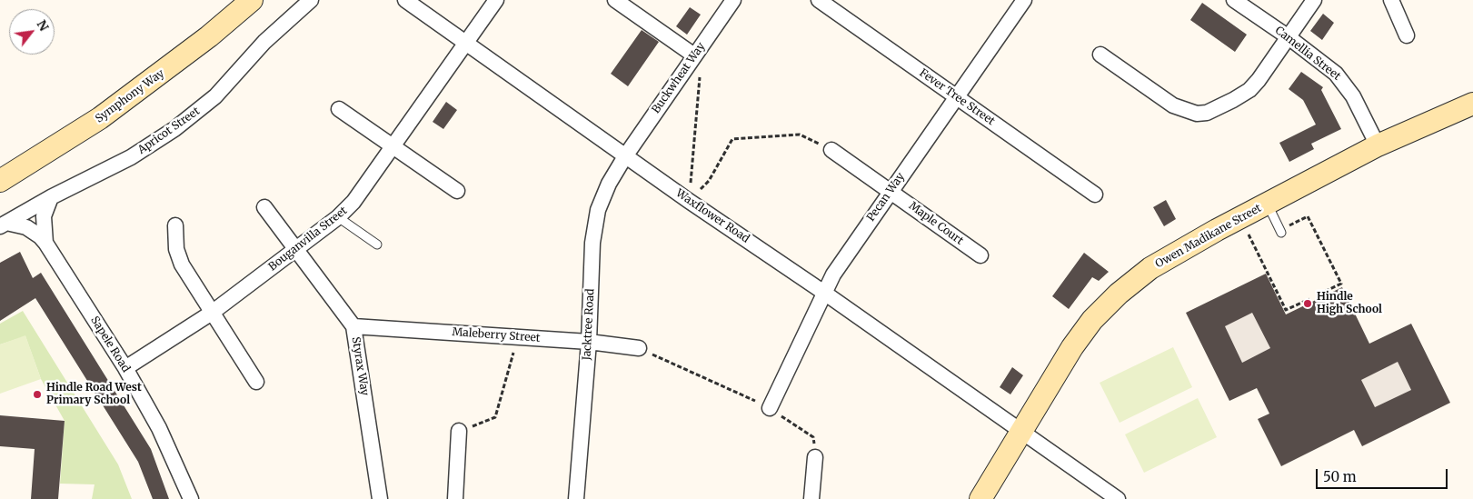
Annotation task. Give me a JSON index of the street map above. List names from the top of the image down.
{
  "streets": {
    "street": [
      "Camellia Street",
      "Buckwheat Way",
      "Symphony Way",
      "Fever Tree Street",
      "Apricot Street",
      "Pecan Way",
      "Waxflower Road",
      "Maple Court",
      "Owen Madikane Street",
      "Bouganvilla Street",
      "Jacktree Road",
      "Maleberry Street",
      "Sapele Road",
      "Styrax Way"
    ]
  },
  "crossings": [
    ["Camellia Street", "Owen Madikane Street"],
    ["Buckwheat Way", "Waxflower Road"],
    ["Buckwheat Way", "Jacktree Road"],
    ["Fever Tree Street", "Pecan Way"],
    ["Apricot Street", "Sapele Road"],
    ["Pecan Way", "Waxflower Road"],
    ["Pecan Way", "Maple Court"],
    ["Waxflower Road", "Owen Madikane Street"],
    ["Waxflower Road", "Bouganvilla Street"],
    ["Waxflower Road", "Jacktree Road"],
    ["Bouganvilla Street", "Sapele Road"],
    ["Bouganvilla Street", "Styrax Way"],
    ["Jacktree Road", "Maleberry Street"],
    ["Maleberry Street", "Styrax Way"]
  ],
  "places": ["Hindle High School", "Hindle Road West Primary School"],
  "scale_bar": "50 m",
  "north": "top right"
}
